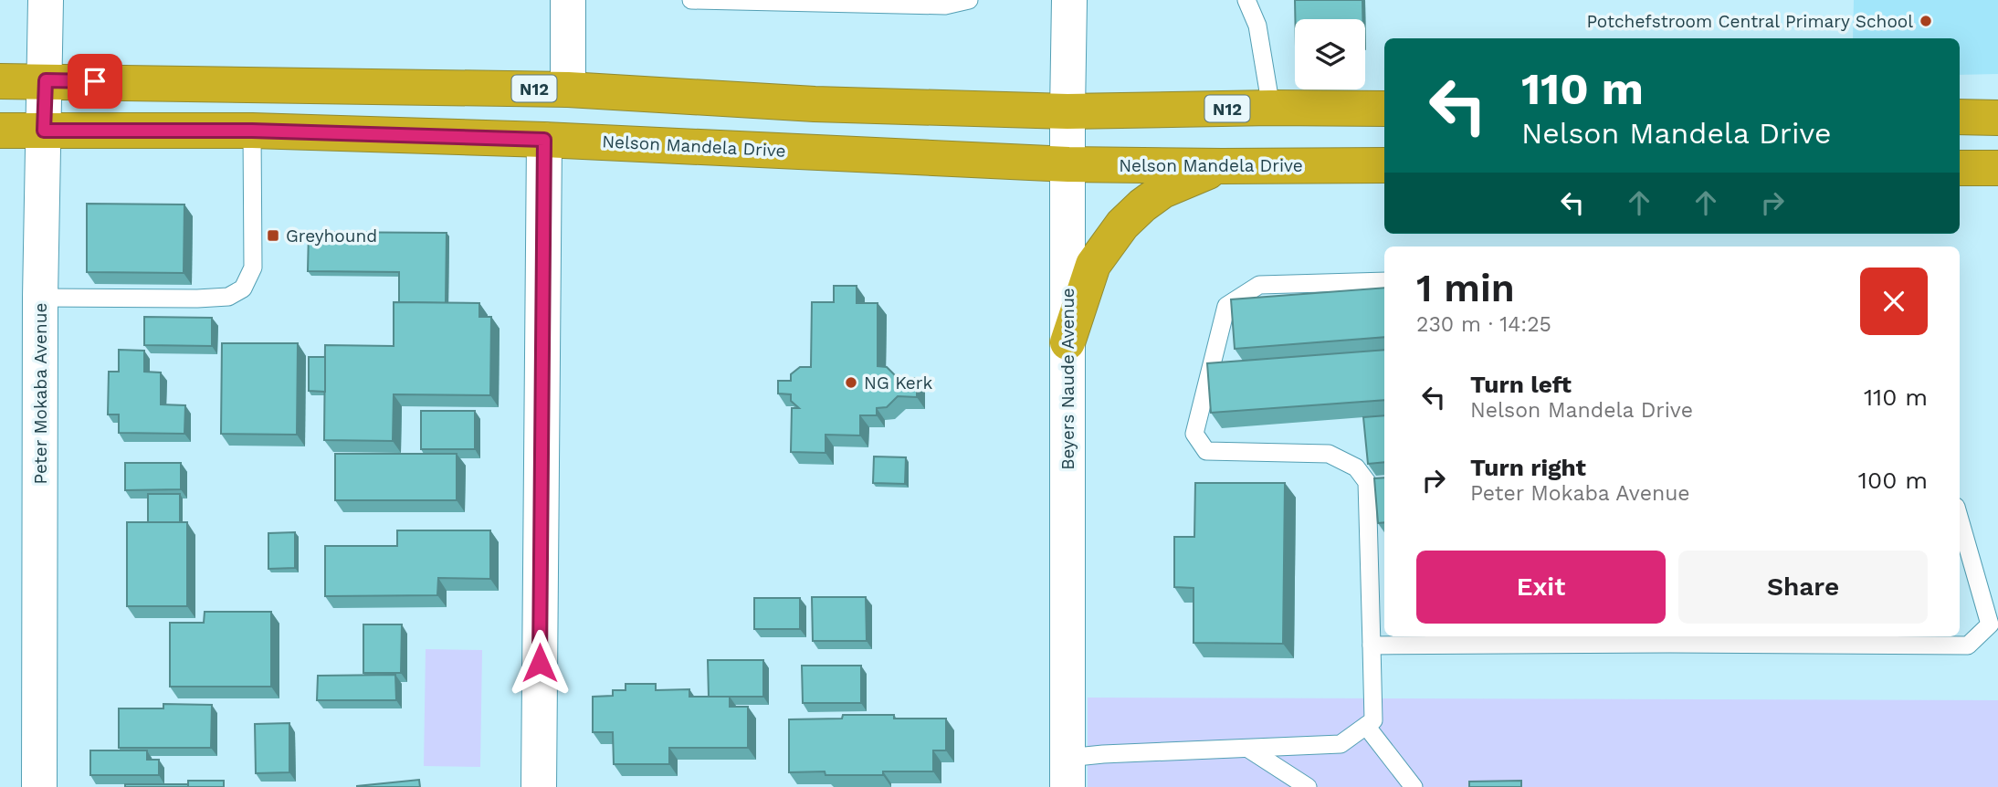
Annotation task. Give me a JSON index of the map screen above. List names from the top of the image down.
{
  "streets": {
    "highway": ["N12", "Nelson Mandela Drive"],
    "street": ["Beyers Naude Avenue", "Peter Mokaba Avenue"]
  },
  "crossings": [
    ["N12", "Beyers Naude Avenue"],
    ["N12", "Peter Mokaba Avenue"],
    ["Nelson Mandela Drive", "Beyers Naude Avenue"],
    ["Nelson Mandela Drive", "Peter Mokaba Avenue"]
  ],
  "places": {
    "other": ["Potchefstroom Central Primary School", "NG Kerk"],
    "transit": ["Greyhound"]
  },
  "page": {
    "turn": ["110 m", "Nelson Mandela Drive"],
    "heading": ["1 min", "230 m · 14:25"],
    "list": [
      {
        "name": "Turn left",
        "note": "Nelson Mandela Drive",
        "value": "110 m"
      },
      {
        "name": "Turn right",
        "note": "Peter Mokaba Avenue",
        "value": "100 m"
      }
    ],
    "buttons": ["Exit", "Share"]
  }
}
